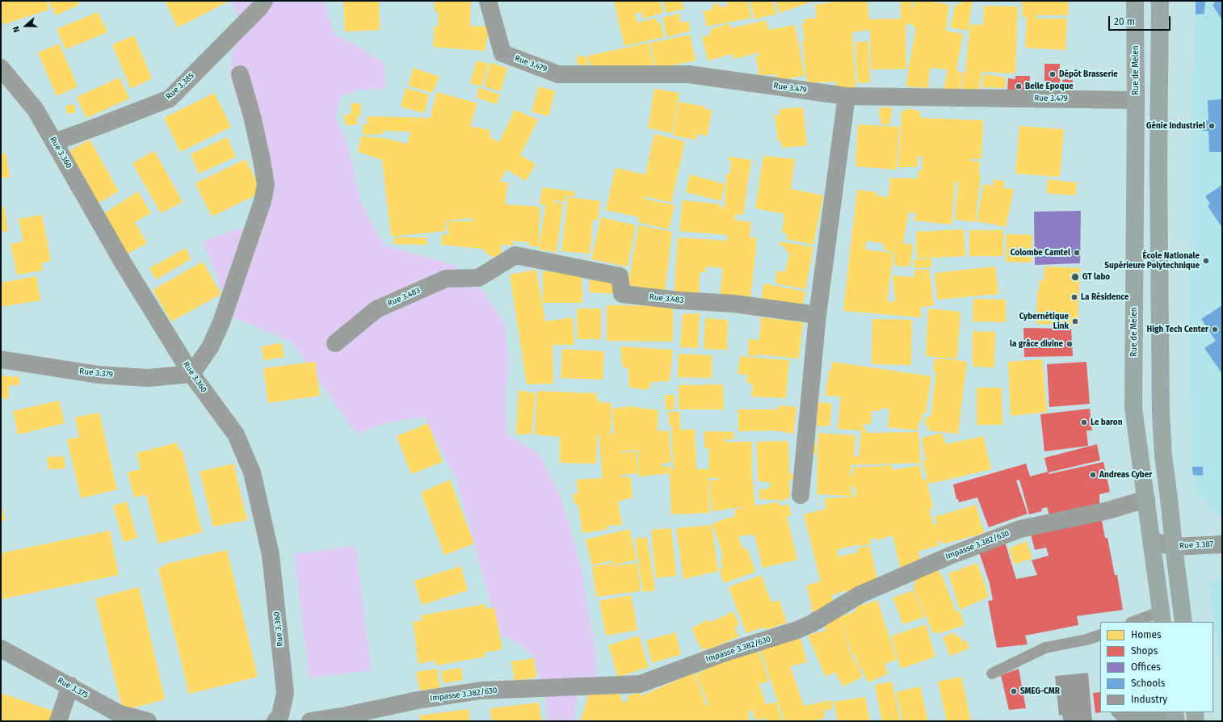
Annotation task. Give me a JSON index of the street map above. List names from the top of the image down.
{
  "streets": {
    "main road": ["Rue de Melen"],
    "street": [
      "Rue 3.479",
      "Rue 3.385",
      "Rue 3.360",
      "Rue 3.483",
      "Rue 3.379",
      "Impasse 3.382/630",
      "Rue 3.387",
      "Rue 3.375"
    ]
  },
  "crossings": [
    ["Rue 3.479", "Rue de Melen"],
    ["Rue de Melen", "Impasse 3.382/630"],
    ["Rue de Melen", "Rue 3.387"],
    ["Rue 3.385", "Rue 3.360"],
    ["Rue 3.360", "Rue 3.379"]
  ],
  "places": [
    "Dépôt Brasserie",
    "Belle Epoque",
    "Génie Industriel",
    "Colombe Camtel",
    "École Nationale Supérieure Polytechnique",
    "GT labo",
    "La Résidence",
    "Cybernétique Link",
    "High Tech Center",
    "la grâce divine",
    "Le baron",
    "Andreas Cyber",
    "SMEG-CMR"
  ],
  "legend": [
    "Homes",
    "Shops",
    "Offices",
    "Schools",
    "Industry"
  ],
  "scale_bar": "20 m",
  "north": "left"
}
